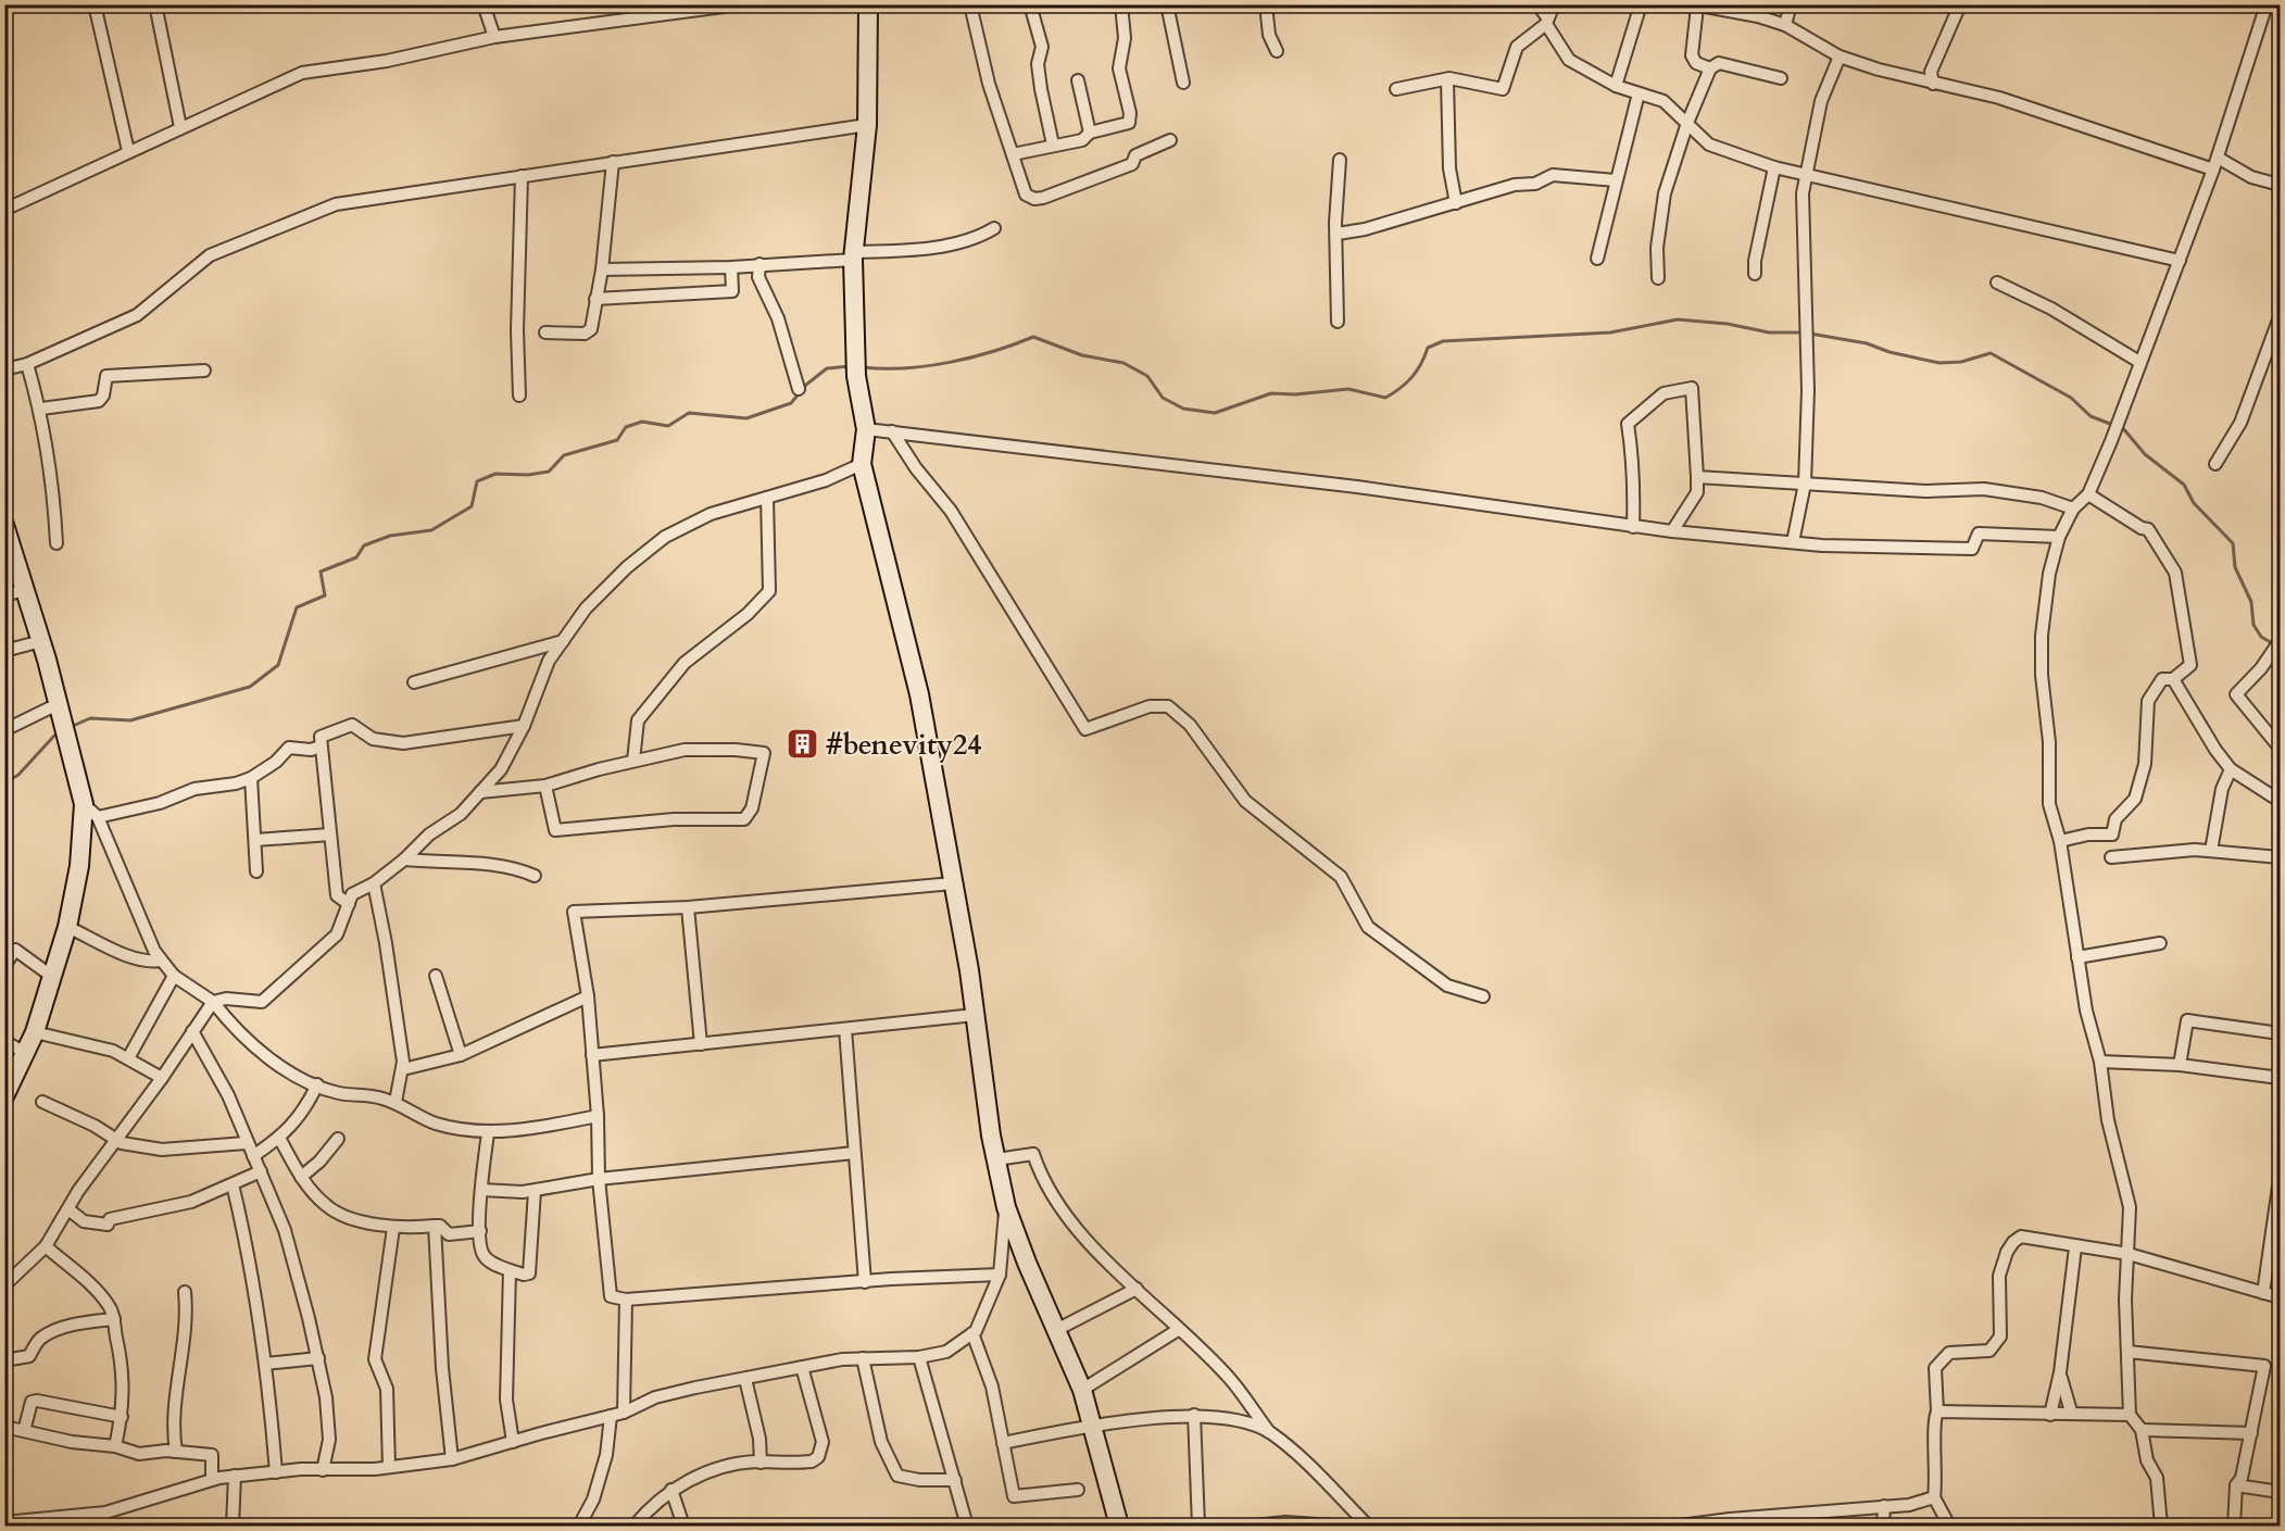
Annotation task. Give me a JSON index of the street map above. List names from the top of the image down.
{
  "places": {
    "building": ["#benevity24"]
  }
}
